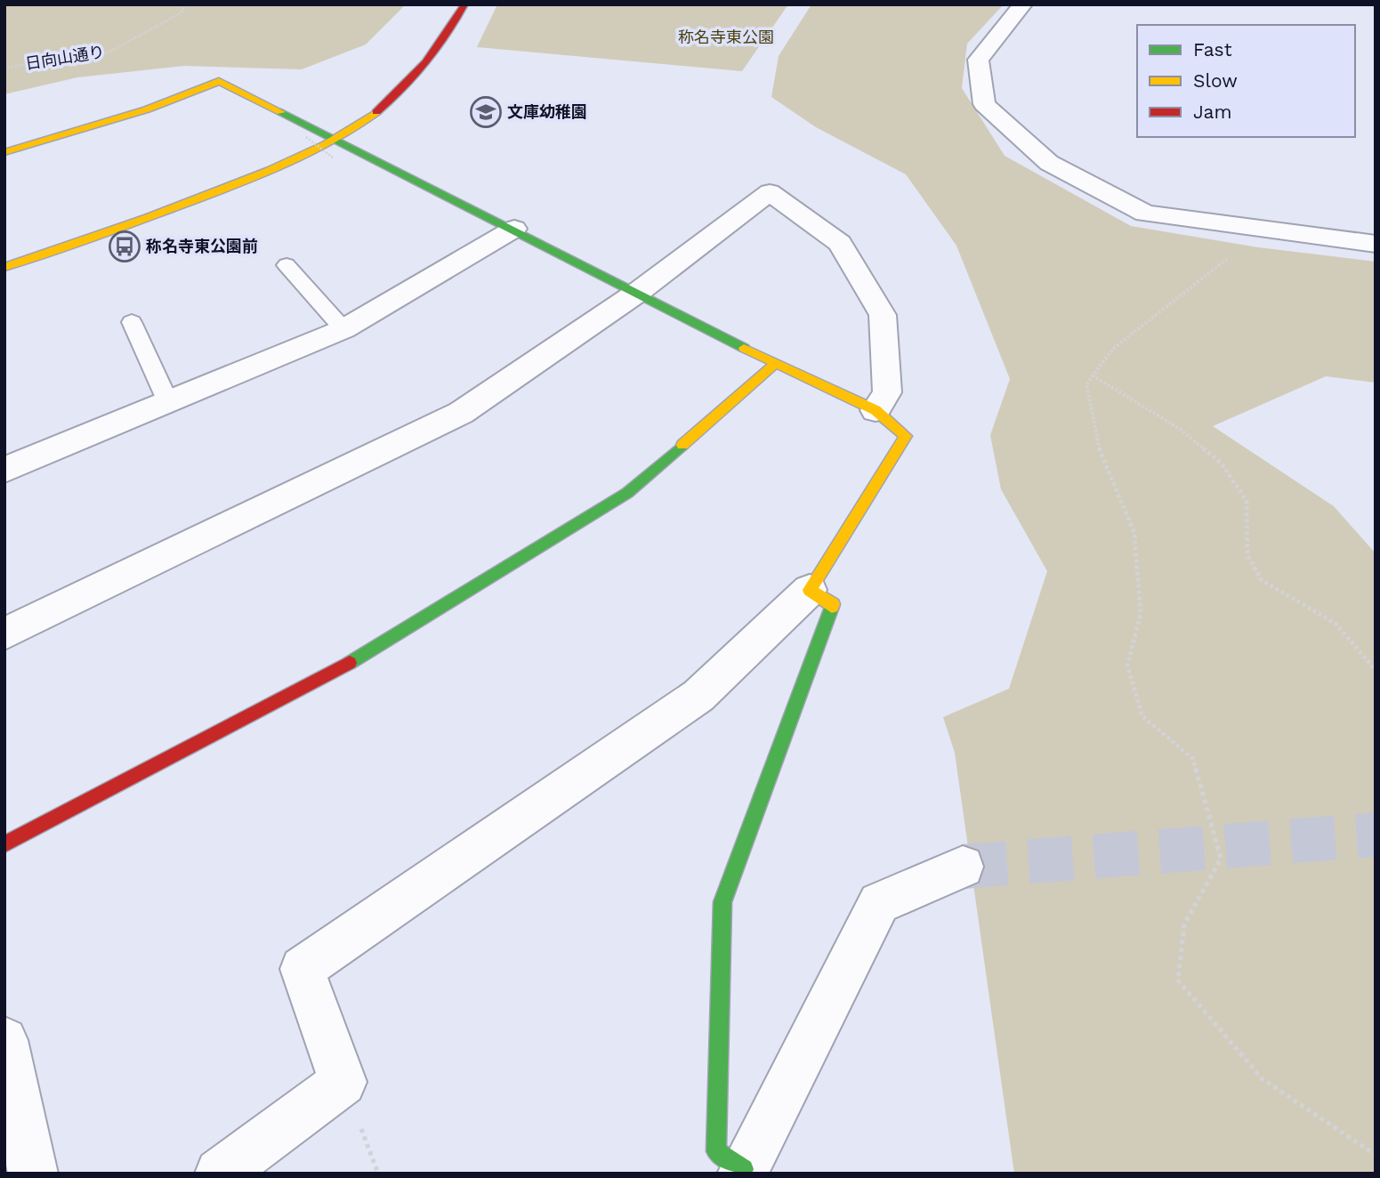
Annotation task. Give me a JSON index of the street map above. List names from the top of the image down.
{
  "streets": {
    "path": ["日向山通り"]
  },
  "parks": ["称名寺東公園"],
  "places": {
    "school or university": ["文庫幼稚園"],
    "bus stop": ["称名寺東公園前"]
  },
  "legend": ["Fast", "Slow", "Jam"]
}
